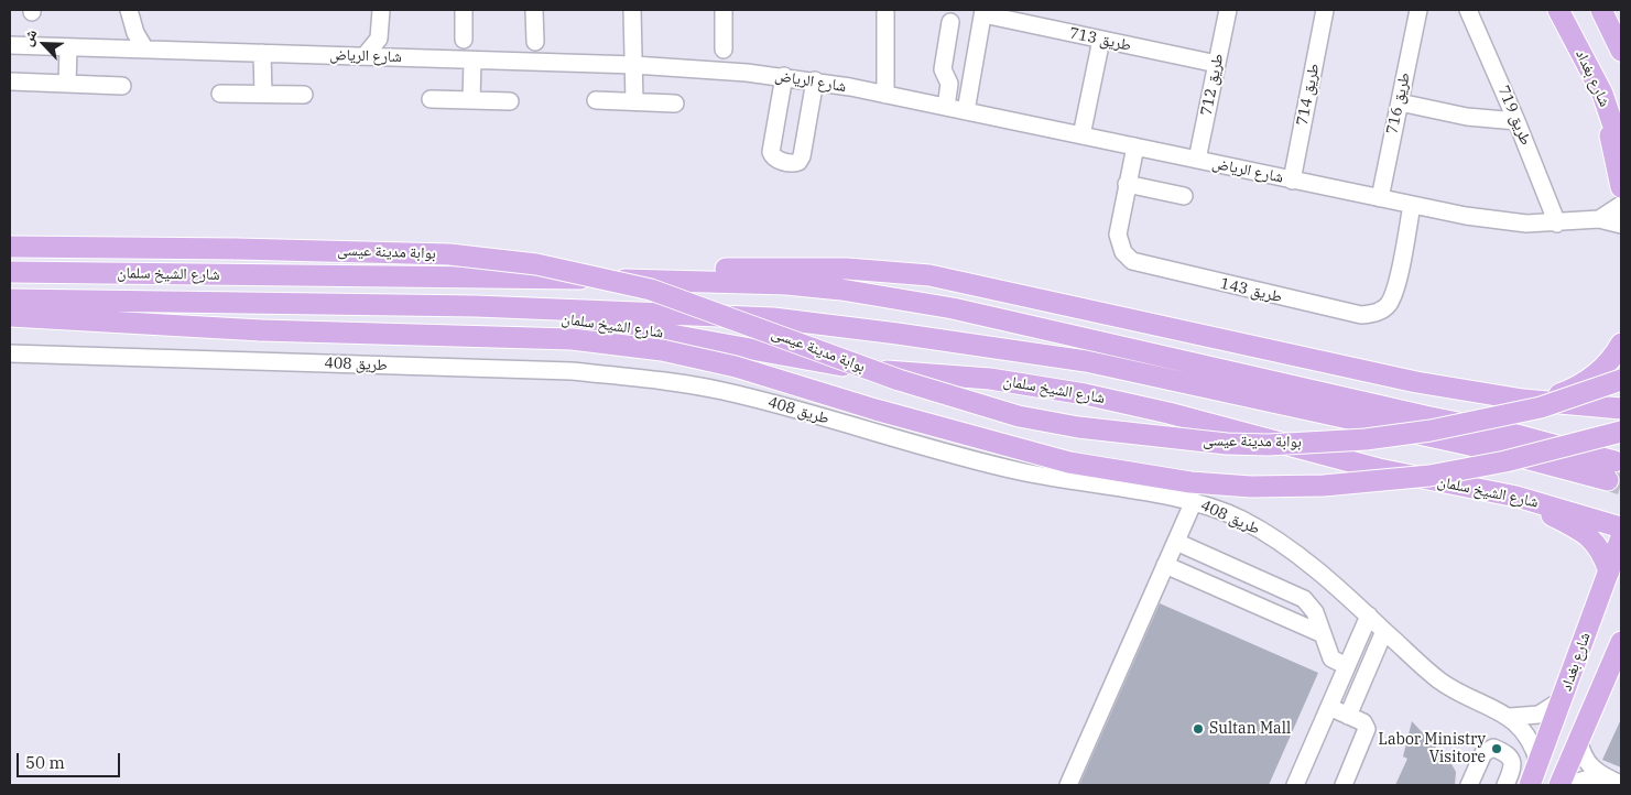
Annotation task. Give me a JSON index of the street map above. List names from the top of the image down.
{
  "streets": {
    "main road": ["شارع بغداد", "بوابة مدينة عيسى", "شارع الشيخ سلمان"],
    "street": [
      "طريق 713",
      "شارع الرياض",
      "طريق 712",
      "طريق 714",
      "طريق 716",
      "طريق 719",
      "طريق 143",
      "طريق 408"
    ]
  },
  "crossings": [
    ["طريق 713", "شارع الرياض"],
    ["طريق 713", "طريق 712"],
    ["شارع الرياض", "طريق 712"],
    ["شارع الرياض", "طريق 714"],
    ["شارع الرياض", "طريق 716"],
    ["شارع الرياض", "طريق 719"],
    ["شارع الرياض", "طريق 143"],
    ["شارع بغداد", "طريق 408"]
  ],
  "places": ["Sultan Mall", "Labor Ministry Visitore"],
  "scale_bar": "50 m",
  "north": "top left"
}
